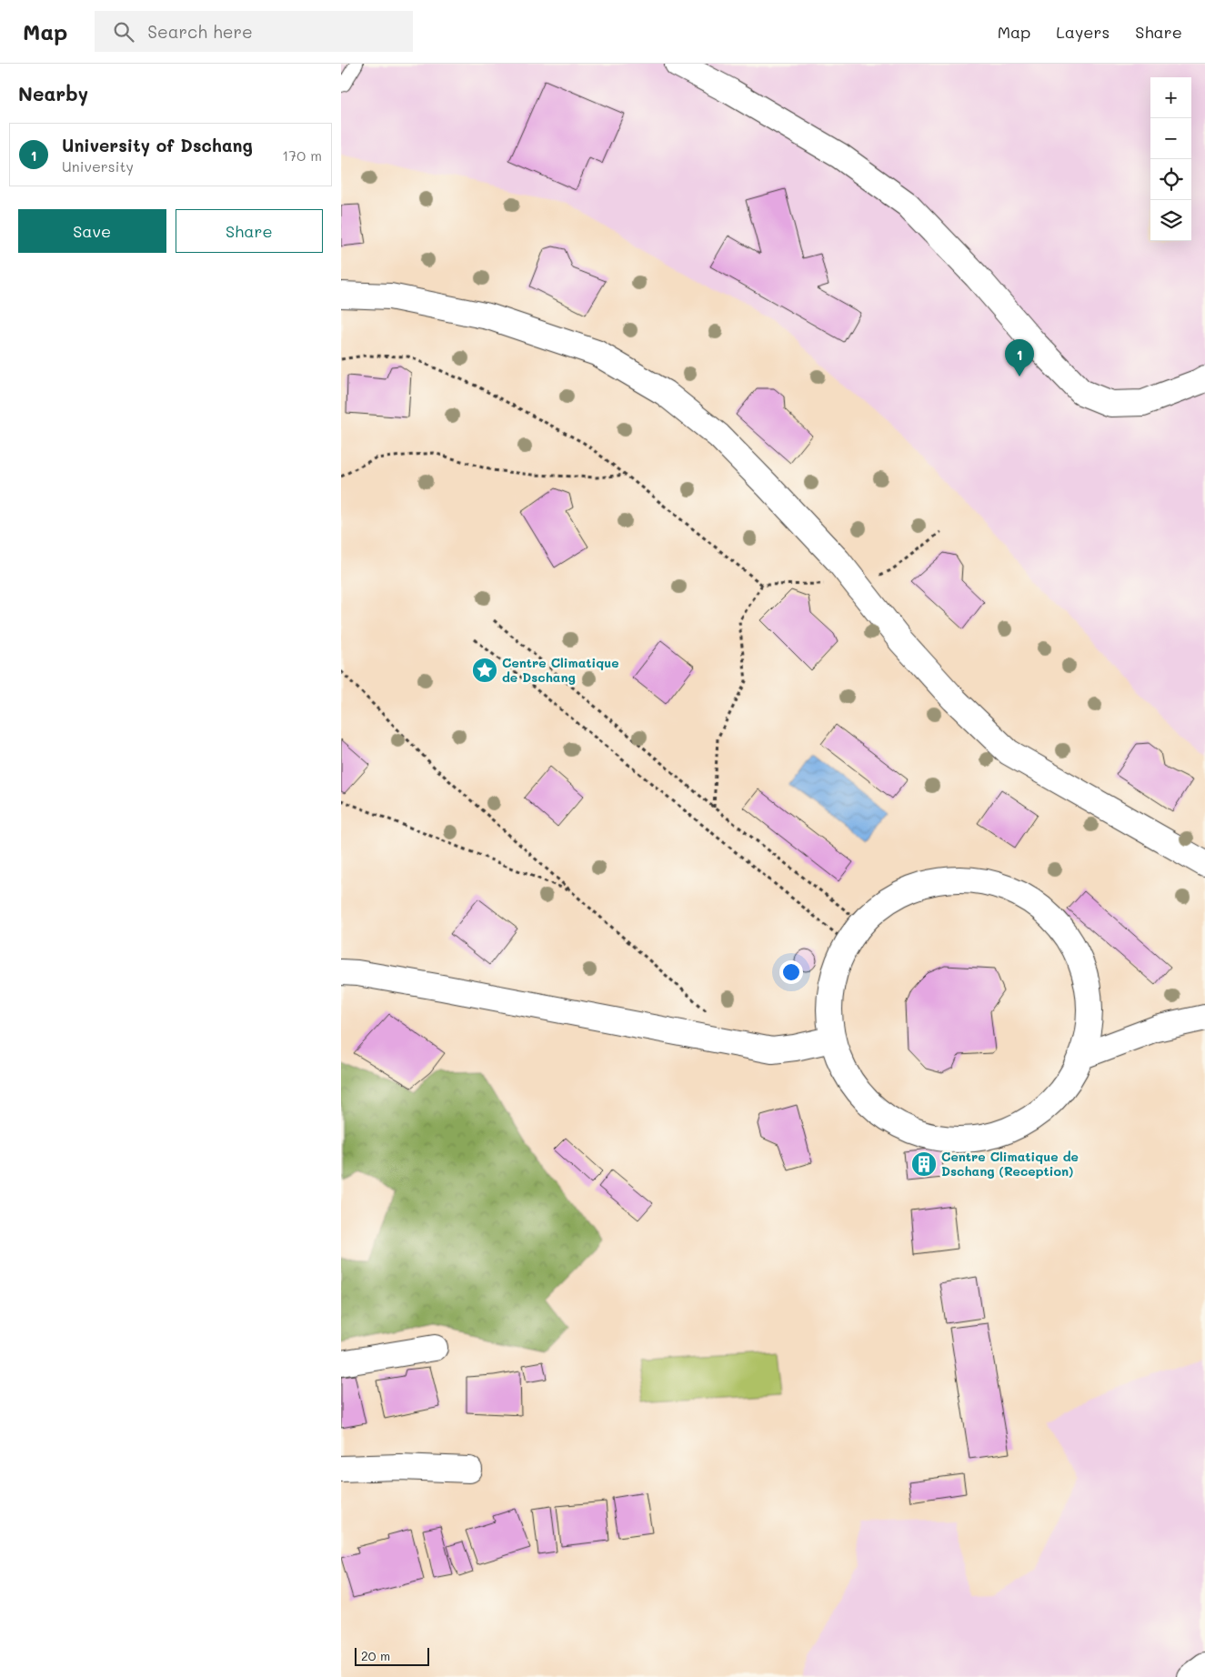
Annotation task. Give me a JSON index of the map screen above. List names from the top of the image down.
{
  "places": {
    "place": ["Centre Climatique de Dschang"],
    "building": ["Centre Climatique de Dschang (Reception)"]
  },
  "scale_bar": "20 m",
  "page": {
    "header": "Map",
    "search": "Search here",
    "nav": ["Map", "Layers", "Share"],
    "heading": "Nearby",
    "map_buttons": ["+", "−"],
    "list": [
      {
        "mark": "1",
        "name": "University of Dschang",
        "note": "University",
        "value": "170 m"
      }
    ],
    "buttons": ["Save", "Share"],
    "pins": "1",
    "scale": "20 m"
  }
}
